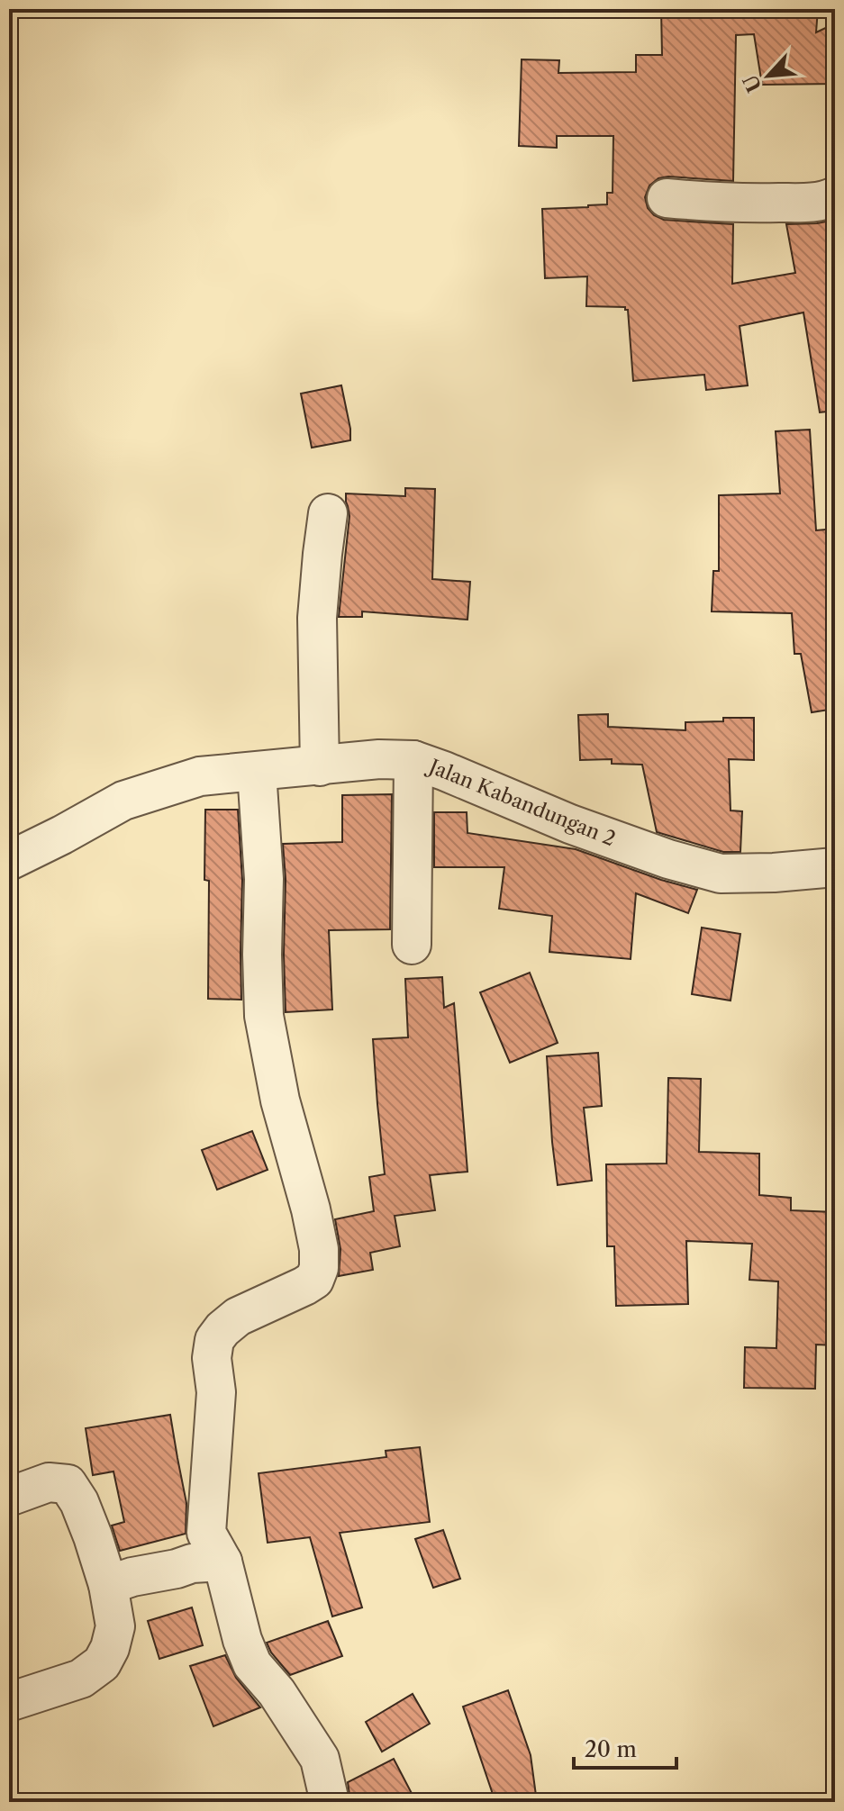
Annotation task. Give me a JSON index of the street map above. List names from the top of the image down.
{
  "streets": {
    "street": ["Jalan Kabandungan 2"]
  },
  "scale_bar": "20 m",
  "north": "bottom left"
}
